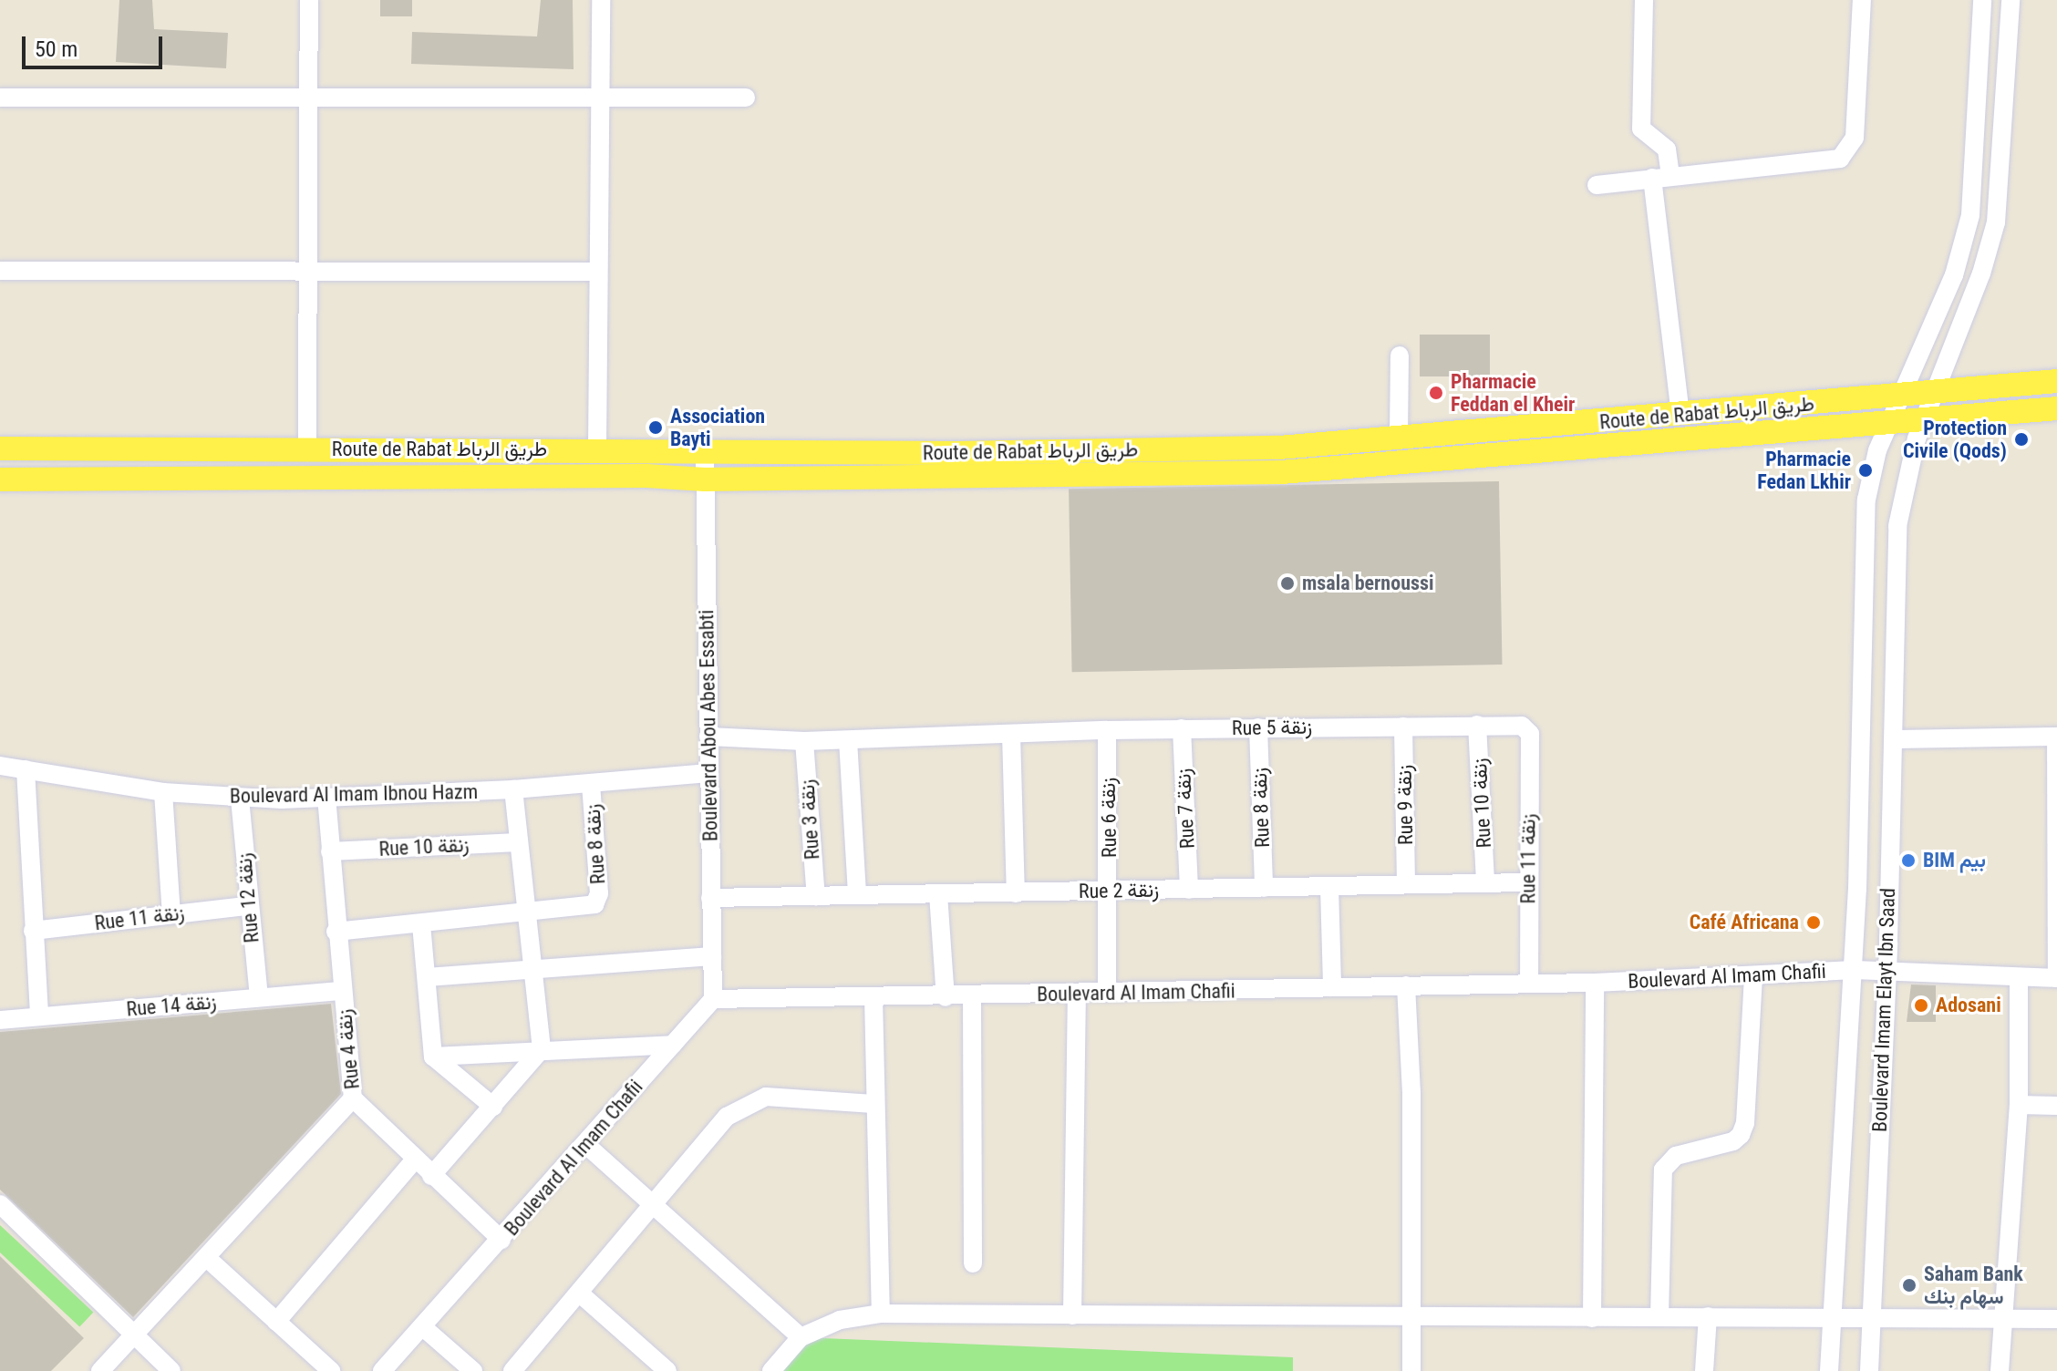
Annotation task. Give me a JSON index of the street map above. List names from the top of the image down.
{
  "streets": {
    "main road": ["Route de Rabat طريق الرباط"],
    "street": [
      "Boulevard Abou Abes Essabti",
      "Rue 5 زنقة",
      "Boulevard Al Imam Ibnou Hazm",
      "Rue 10 زنقة",
      "Rue 9 زنقة",
      "Rue 8 زنقة",
      "Rue 7 زنقة",
      "Rue 6 زنقة",
      "Rue 3 زنقة",
      "Rue 11 زنقة",
      "Rue 2 زنقة",
      "Rue 12 زنقة",
      "Boulevard Al Imam Chafii",
      "Rue 14 زنقة",
      "Boulevard Imam Elayt Ibn Saad",
      "Rue 4 زنقة"
    ]
  },
  "crossings": [
    ["Route de Rabat طريق الرباط", "Boulevard Abou Abes Essabti"],
    ["Route de Rabat طريق الرباط", "Boulevard Imam Elayt Ibn Saad"],
    ["Boulevard Abou Abes Essabti", "Rue 5 زنقة"],
    ["Boulevard Abou Abes Essabti", "Boulevard Al Imam Ibnou Hazm"],
    ["Boulevard Abou Abes Essabti", "Rue 2 زنقة"],
    ["Boulevard Abou Abes Essabti", "Boulevard Al Imam Chafii"],
    ["Rue 5 زنقة", "Rue 10 زنقة"],
    ["Rue 5 زنقة", "Rue 9 زنقة"],
    ["Rue 5 زنقة", "Rue 8 زنقة"],
    ["Rue 5 زنقة", "Rue 7 زنقة"],
    ["Rue 5 زنقة", "Rue 6 زنقة"],
    ["Rue 5 زنقة", "Rue 3 زنقة"],
    ["Rue 5 زنقة", "Rue 11 زنقة"],
    ["Boulevard Al Imam Ibnou Hazm", "Rue 8 زنقة"],
    ["Boulevard Al Imam Ibnou Hazm", "Rue 12 زنقة"],
    ["Boulevard Al Imam Ibnou Hazm", "Rue 4 زنقة"],
    ["Rue 10 زنقة", "Rue 2 زنقة"],
    ["Rue 10 زنقة", "Rue 4 زنقة"],
    ["Rue 9 زنقة", "Rue 2 زنقة"],
    ["Rue 8 زنقة", "Rue 2 زنقة"],
    ["Rue 7 زنقة", "Rue 2 زنقة"],
    ["Rue 6 زنقة", "Rue 2 زنقة"],
    ["Rue 6 زنقة", "Boulevard Al Imam Chafii"],
    ["Rue 3 زنقة", "Rue 2 زنقة"],
    ["Rue 11 زنقة", "Rue 2 زنقة"],
    ["Rue 11 زنقة", "Rue 12 زنقة"],
    ["Rue 11 زنقة", "Boulevard Al Imam Chafii"],
    ["Rue 12 زنقة", "Rue 14 زنقة"],
    ["Boulevard Al Imam Chafii", "Boulevard Imam Elayt Ibn Saad"],
    ["Boulevard Al Imam Chafii", "Rue 4 زنقة"],
    ["Rue 14 زنقة", "Rue 4 زنقة"]
  ],
  "places": [
    "Pharmacie Feddan el Kheir",
    "Association Bayti",
    "Protection Civile (Qods)",
    "Pharmacie Fedan Lkhir",
    "msala bernoussi",
    "BIM بيم",
    "Café Africana",
    "Adosani",
    "Saham Bank سهام بنك"
  ],
  "scale_bar": "50 m"
}
